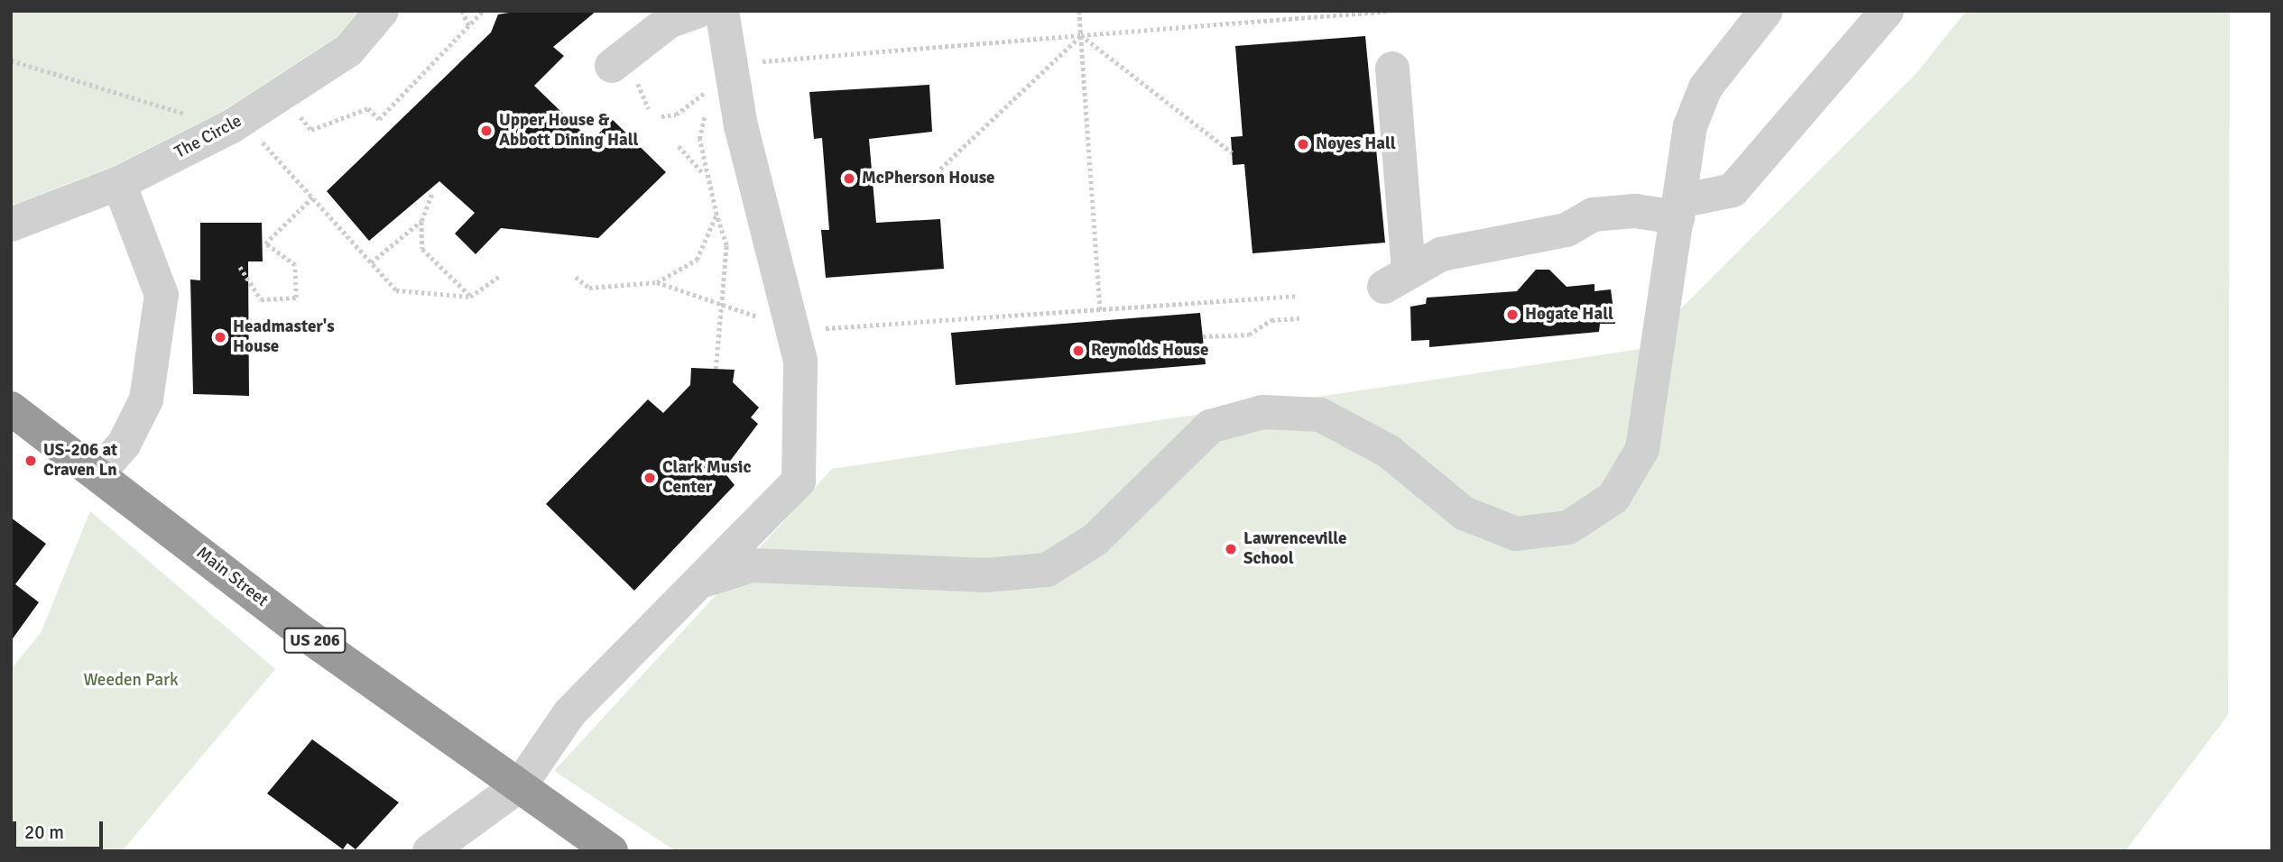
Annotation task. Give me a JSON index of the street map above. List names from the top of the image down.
{
  "streets": {
    "highway": ["Main Street", "US 206"],
    "street": ["The Circle"]
  },
  "parks": ["Weeden Park"],
  "places": [
    "Upper House & Abbott Dining Hall",
    "Noyes Hall",
    "McPherson House",
    "Hogate Hall",
    "Headmaster's House",
    "Reynolds House",
    "US-206 at Craven Ln",
    "Clark Music Center",
    "Lawrenceville School"
  ],
  "scale_bar": "20 m"
}
